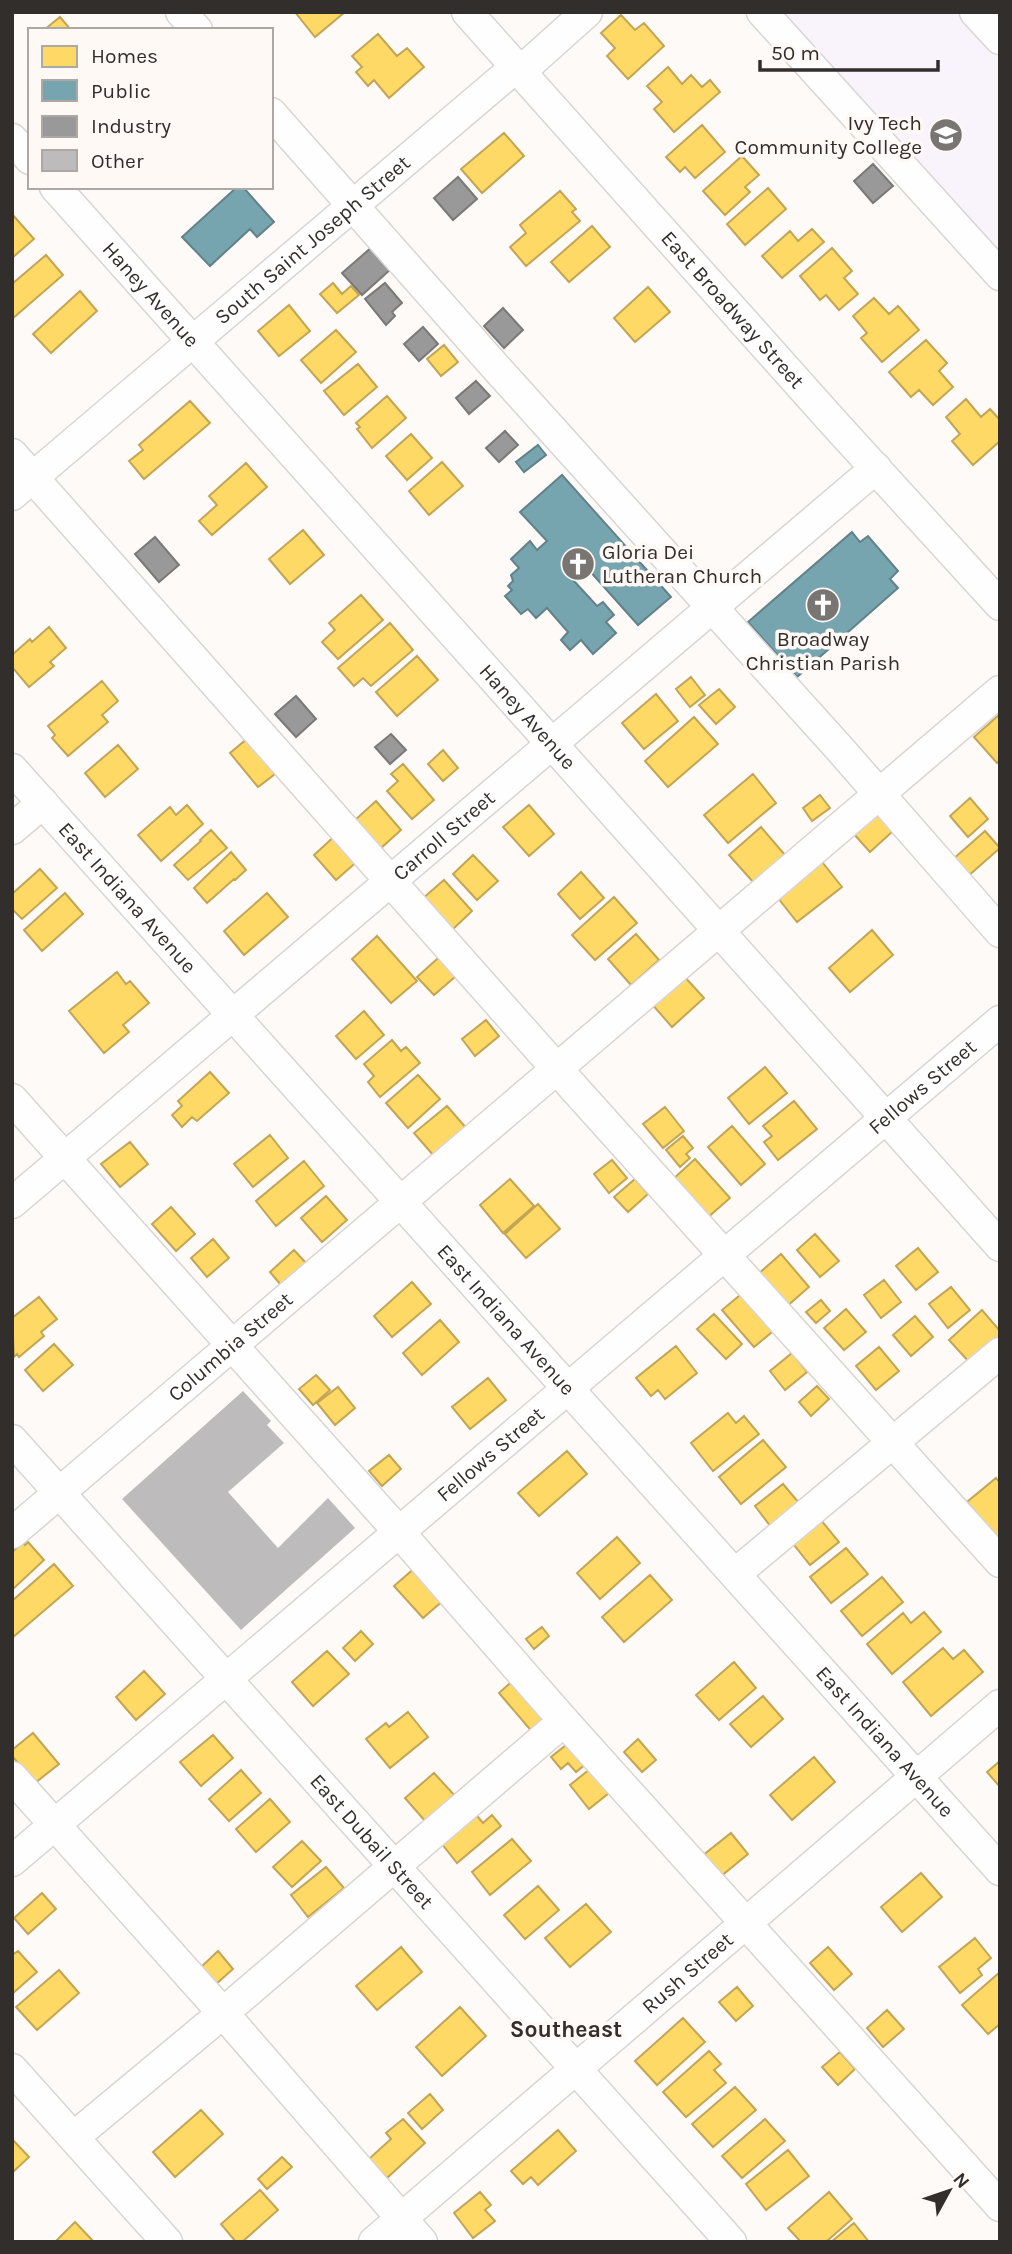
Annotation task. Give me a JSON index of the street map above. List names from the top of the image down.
{
  "streets": {
    "street": [
      "South Saint Joseph Street",
      "Haney Avenue",
      "East Broadway Street",
      "Carroll Street",
      "East Indiana Avenue",
      "Fellows Street",
      "Columbia Street",
      "East Dubail Street",
      "Rush Street"
    ]
  },
  "crossings": [
    ["South Saint Joseph Street", "Haney Avenue"],
    ["South Saint Joseph Street", "East Broadway Street"],
    ["Haney Avenue", "Carroll Street"],
    ["Haney Avenue", "Fellows Street"],
    ["Haney Avenue", "Columbia Street"],
    ["East Broadway Street", "Carroll Street"],
    ["Carroll Street", "East Indiana Avenue"],
    ["East Indiana Avenue", "Fellows Street"],
    ["East Indiana Avenue", "Columbia Street"],
    ["East Indiana Avenue", "Rush Street"],
    ["Fellows Street", "East Dubail Street"],
    ["Columbia Street", "East Dubail Street"],
    ["East Dubail Street", "Rush Street"]
  ],
  "districts": ["Southeast"],
  "places": {
    "school or university": ["Ivy Tech Community College"],
    "church": ["Gloria Dei Lutheran Church", "Broadway Christian Parish"]
  },
  "legend": [
    "Homes",
    "Public",
    "Industry",
    "Other"
  ],
  "scale_bar": "50 m",
  "north": "top right"
}
